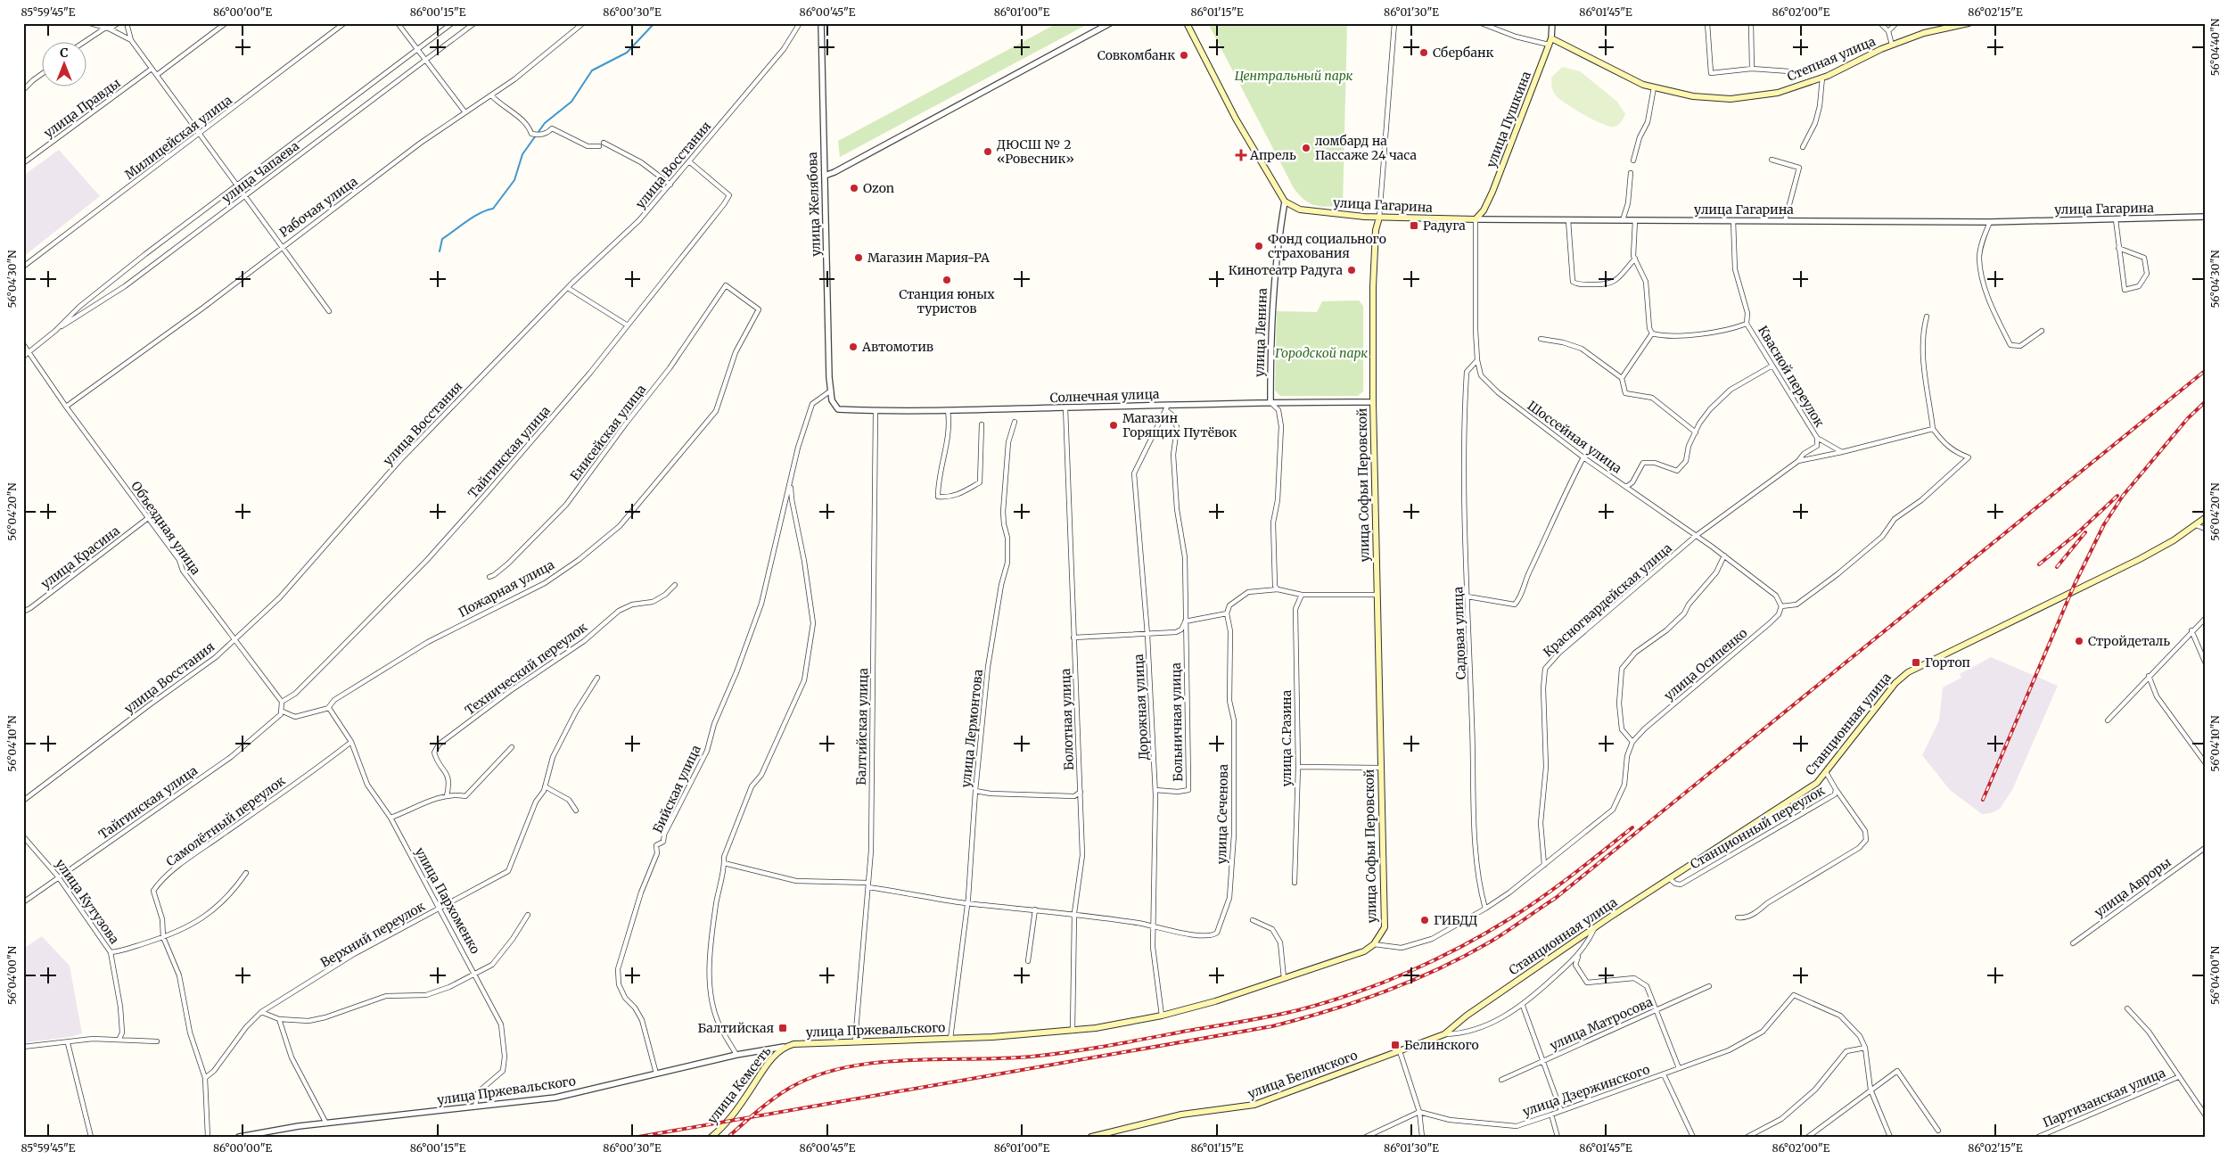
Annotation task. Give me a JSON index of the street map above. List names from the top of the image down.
{
  "streets": {
    "main road": [
      "Степная улица",
      "улица Пушкина",
      "улица Гагарина",
      "улица Софьи Перовской",
      "Станционная улица",
      "улица Пржевальского",
      "улица Белинского",
      "улица Кемсеть"
    ],
    "street": [
      "улица Правды",
      "Милицейская улица",
      "улица Восстания",
      "улица Чапаева",
      "улица Желябова",
      "Рабочая улица",
      "улица Ленина",
      "Квасной переулок",
      "Солнечная улица",
      "Енисейская улица",
      "Шоссейная улица",
      "Тайгинская улица",
      "Объездная улица",
      "улица Красина",
      "Пожарная улица",
      "Красногвардейская улица",
      "Садовая улица",
      "улица Осипенко",
      "Технический переулок",
      "Дорожная улица",
      "Болотная улица",
      "Больничная улица",
      "Балтийская улица",
      "улица Лермонтова",
      "улица С.Разина",
      "Бийская улица",
      "улица Сеченова",
      "Самолётный переулок",
      "Станционный переулок",
      "улица Авроры",
      "улица Пархоменко",
      "улица Кутузова",
      "Верхний переулок",
      "улица Матросова",
      "улица Дзержинского",
      "Партизанская улица"
    ]
  },
  "crossings": [
    ["Степная улица", "улица Пушкина"],
    ["улица Пушкина", "улица Гагарина"],
    ["улица Пушкина", "Шоссейная улица"],
    ["улица Восстания", "Тайгинская улица"],
    ["улица Восстания", "Объездная улица"],
    ["улица Чапаева", "Объездная улица"],
    ["улица Желябова", "Солнечная улица"],
    ["улица Желябова", "Бийская улица"],
    ["улица Гагарина", "улица Ленина"],
    ["улица Гагарина", "Квасной переулок"],
    ["улица Гагарина", "Шоссейная улица"],
    ["улица Гагарина", "улица Софьи Перовской"],
    ["Рабочая улица", "Объездная улица"],
    ["улица Ленина", "Солнечная улица"],
    ["Квасной переулок", "Красногвардейская улица"],
    ["Солнечная улица", "улица Софьи Перовской"],
    ["Солнечная улица", "Дорожная улица"],
    ["Солнечная улица", "Болотная улица"],
    ["Солнечная улица", "Балтийская улица"],
    ["Енисейская улица", "Пожарная улица"],
    ["Шоссейная улица", "Красногвардейская улица"],
    ["Шоссейная улица", "Садовая улица"],
    ["Шоссейная улица", "улица Осипенко"],
    ["Тайгинская улица", "Объездная улица"],
    ["Тайгинская улица", "Пожарная улица"],
    ["Тайгинская улица", "улица Кутузова"],
    ["улица Софьи Перовской", "улица Пржевальского"],
    ["Объездная улица", "улица Красина"],
    ["Пожарная улица", "улица Пархоменко"],
    ["Дорожная улица", "Больничная улица"],
    ["Дорожная улица", "улица Сеченова"],
    ["Дорожная улица", "улица Пржевальского"],
    ["Болотная улица", "улица Пржевальского"],
    ["Станционная улица", "Станционный переулок"],
    ["Станционная улица", "улица Белинского"],
    ["Балтийская улица", "улица Пржевальского"],
    ["улица Лермонтова", "улица Пржевальского"],
    ["Бийская улица", "улица Пржевальского"],
    ["Самолётный переулок", "улица Пархоменко"],
    ["Самолётный переулок", "Верхний переулок"],
    ["улица Пархоменко", "Верхний переулок"],
    ["улица Пархоменко", "улица Пржевальского"],
    ["улица Пржевальского", "улица Кемсеть"]
  ],
  "parks": ["Центральный парк", "Городской парк"],
  "places": {
    "other": [
      "Сбербанк",
      "Совкомбанк",
      "ломбард на Пассаже 24 часа",
      "ДЮСШ № 2 «Ровесник»",
      "Ozon",
      "Фонд социального страхования",
      "Магазин Мария-РА",
      "Кинотеатр Радуга",
      "Станция юных туристов",
      "Автомотив",
      "Магазин Горящих Путёвок",
      "Стройдеталь",
      "ГИБДД"
    ],
    "health": ["Апрель"],
    "transit": [
      "Радуга",
      "Гортоп",
      "Балтийская",
      "Белинского"
    ]
  },
  "north": "top",
  "coordinates": [
    "85°59'45\"E",
    "86°00'00\"E",
    "86°00'15\"E",
    "86°00'30\"E",
    "86°00'45\"E",
    "86°01'00\"E",
    "86°01'15\"E",
    "86°01'30\"E",
    "86°01'45\"E",
    "86°02'00\"E",
    "86°02'15\"E",
    "56°04'40\"N",
    "56°04'30\"N",
    "56°04'20\"N",
    "56°04'10\"N",
    "56°04'00\"N"
  ]
}
